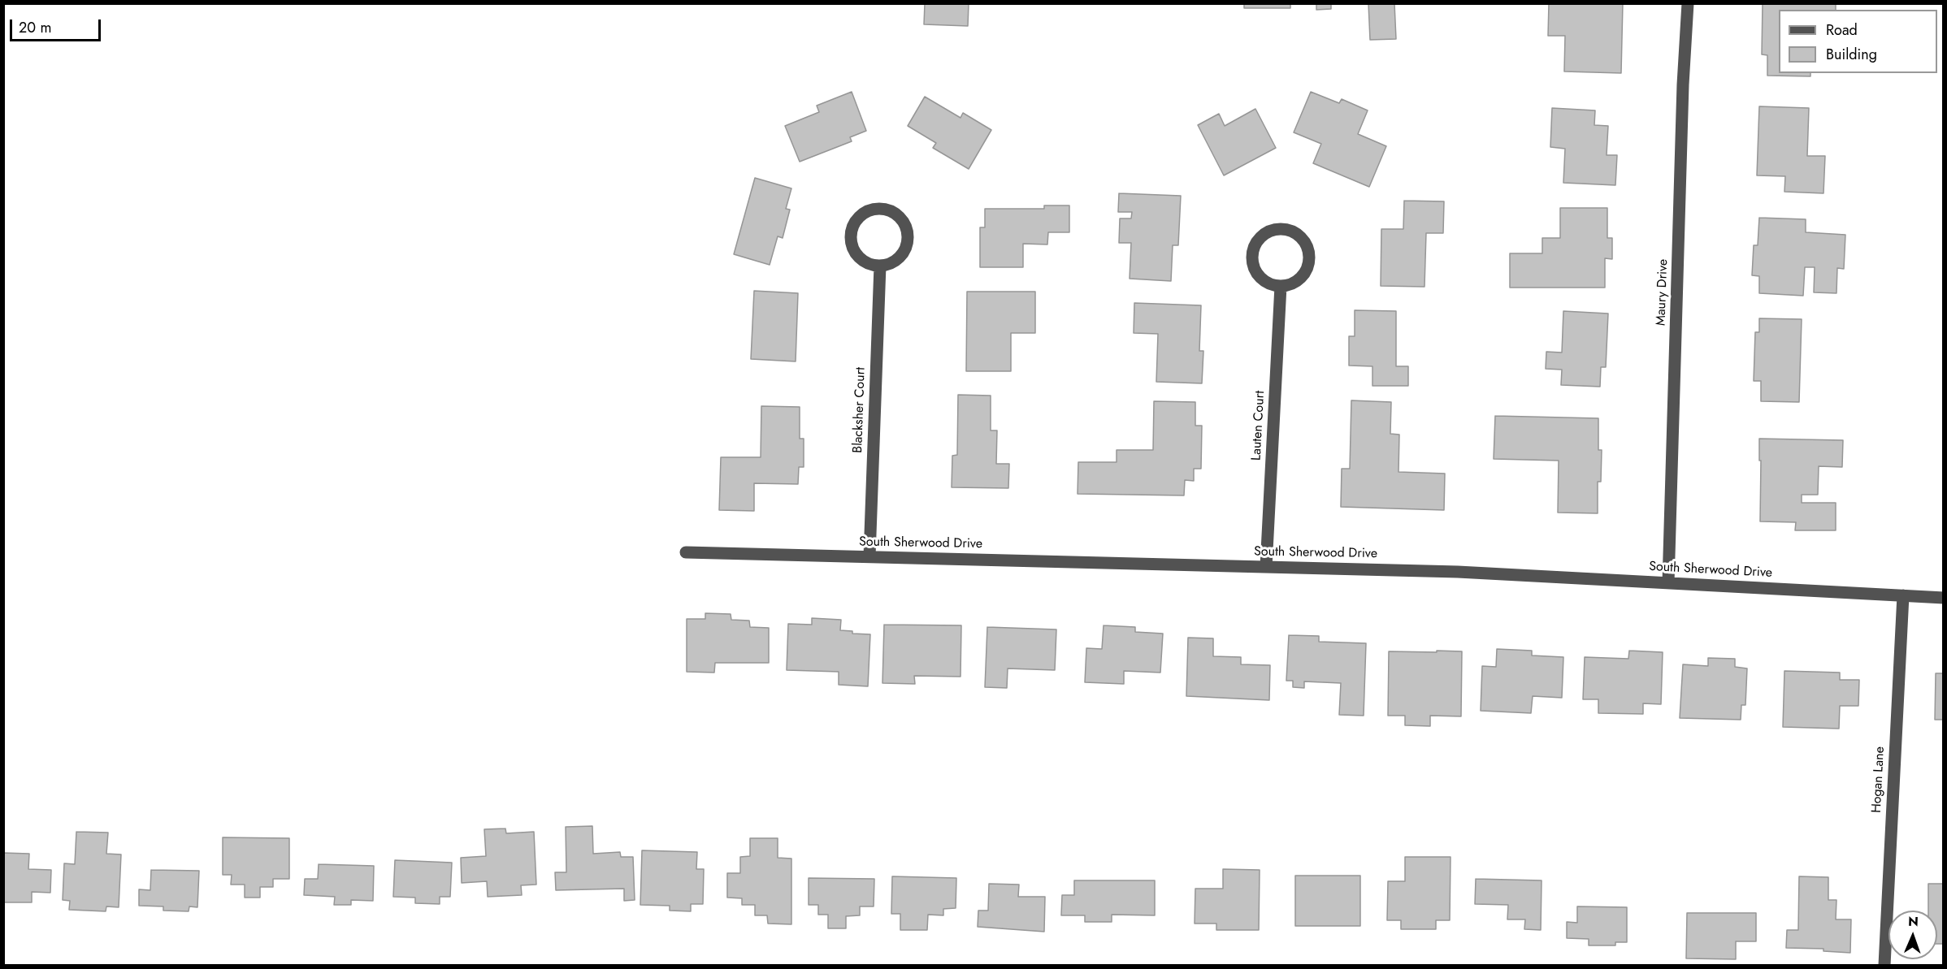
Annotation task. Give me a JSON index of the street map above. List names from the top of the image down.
{
  "streets": {
    "street": [
      "Maury Drive",
      "Blacksher Court",
      "Lauten Court",
      "South Sherwood Drive",
      "Hogan Lane"
    ]
  },
  "crossings": [
    ["Maury Drive", "South Sherwood Drive"],
    ["Blacksher Court", "South Sherwood Drive"],
    ["Lauten Court", "South Sherwood Drive"],
    ["South Sherwood Drive", "Hogan Lane"]
  ],
  "legend": ["Road", "Building"],
  "scale_bar": "20 m",
  "north": "top"
}
